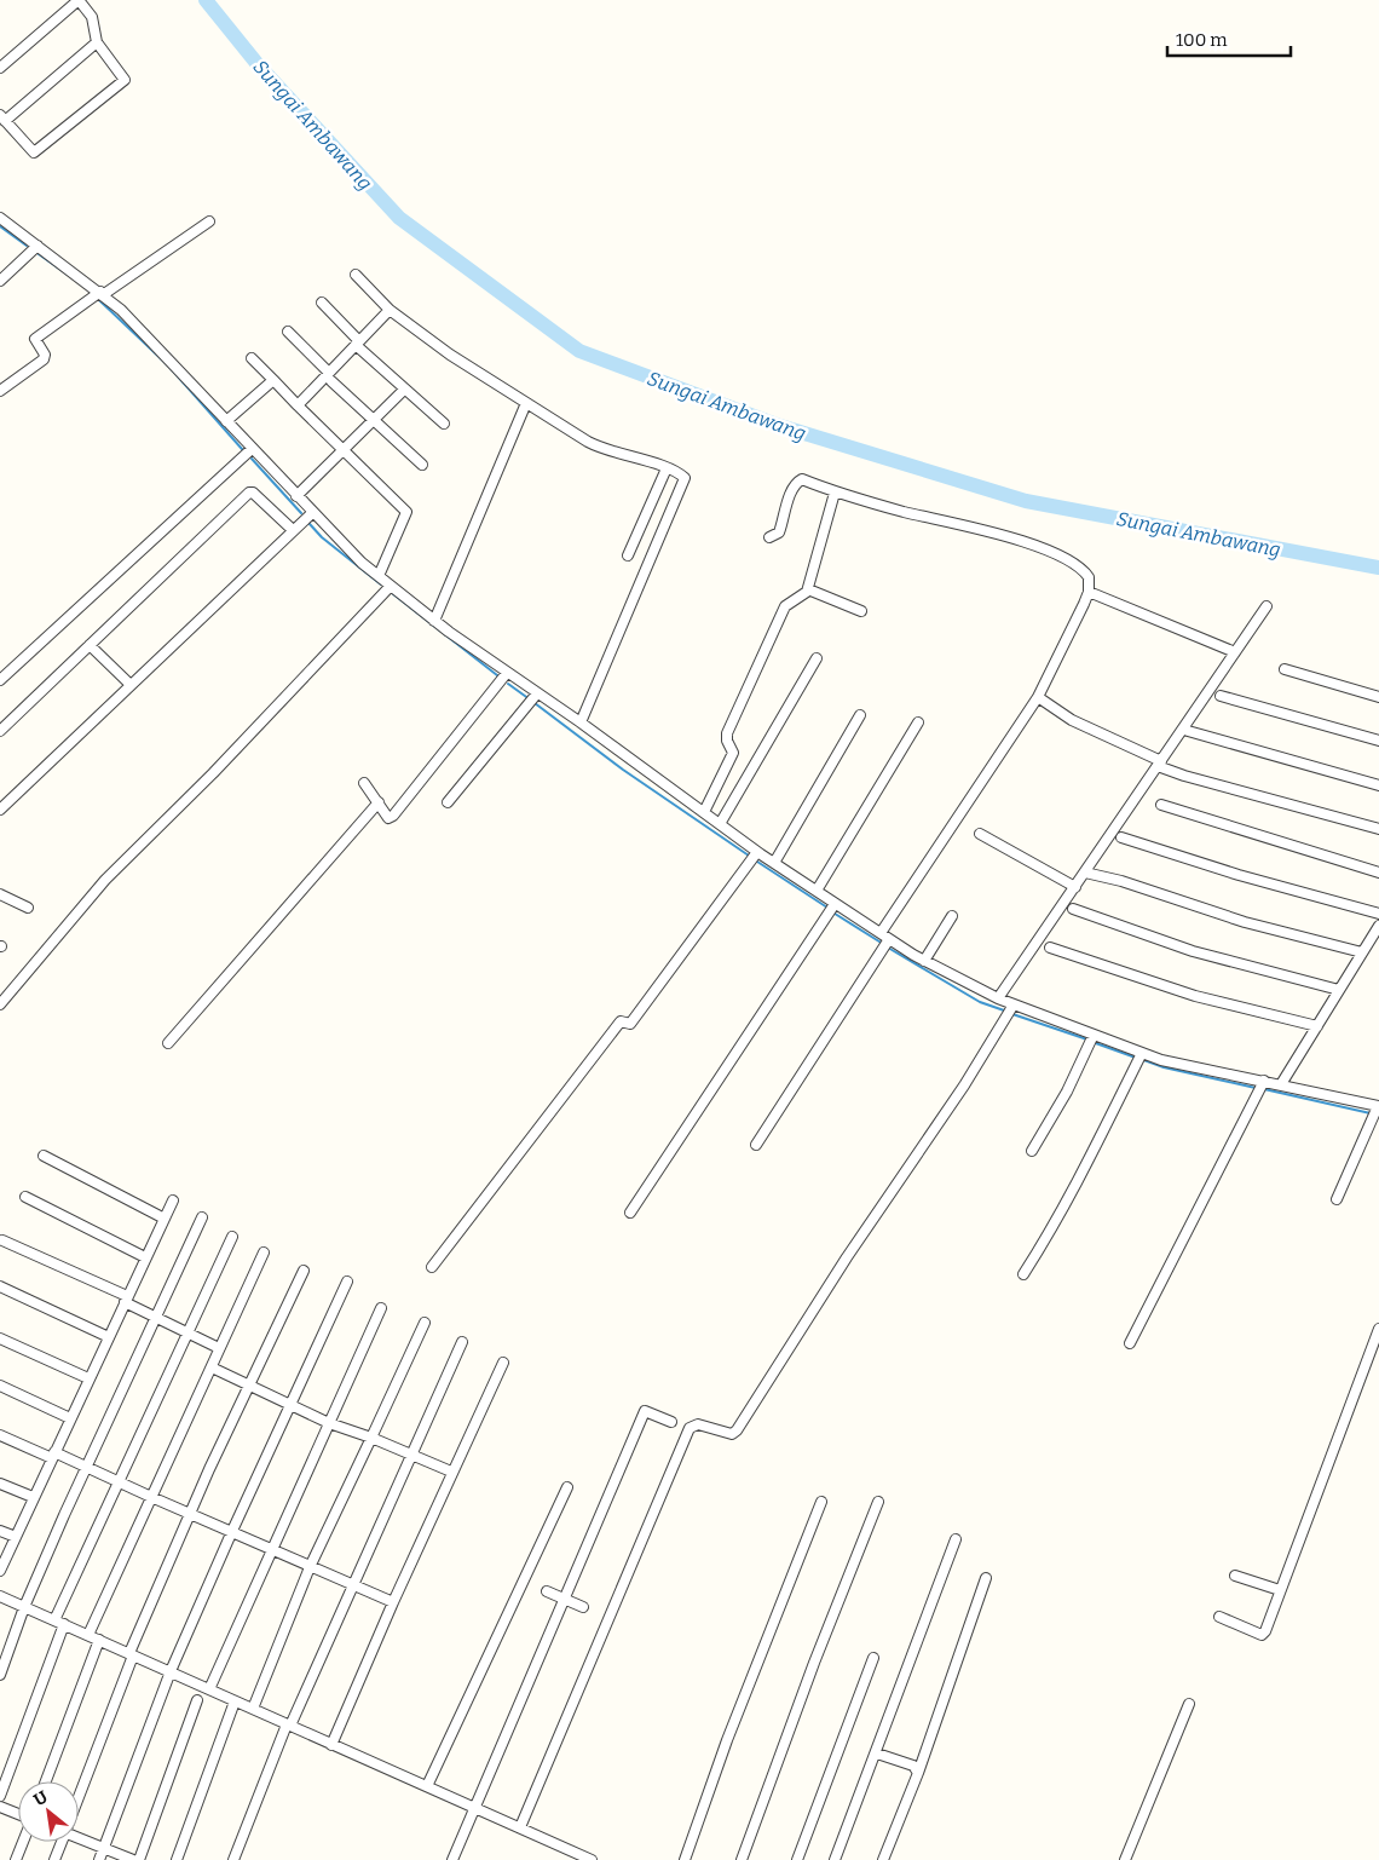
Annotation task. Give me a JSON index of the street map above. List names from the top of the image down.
{
  "water": ["Sungai Ambawang"],
  "scale_bar": "100 m",
  "north": "top left"
}
